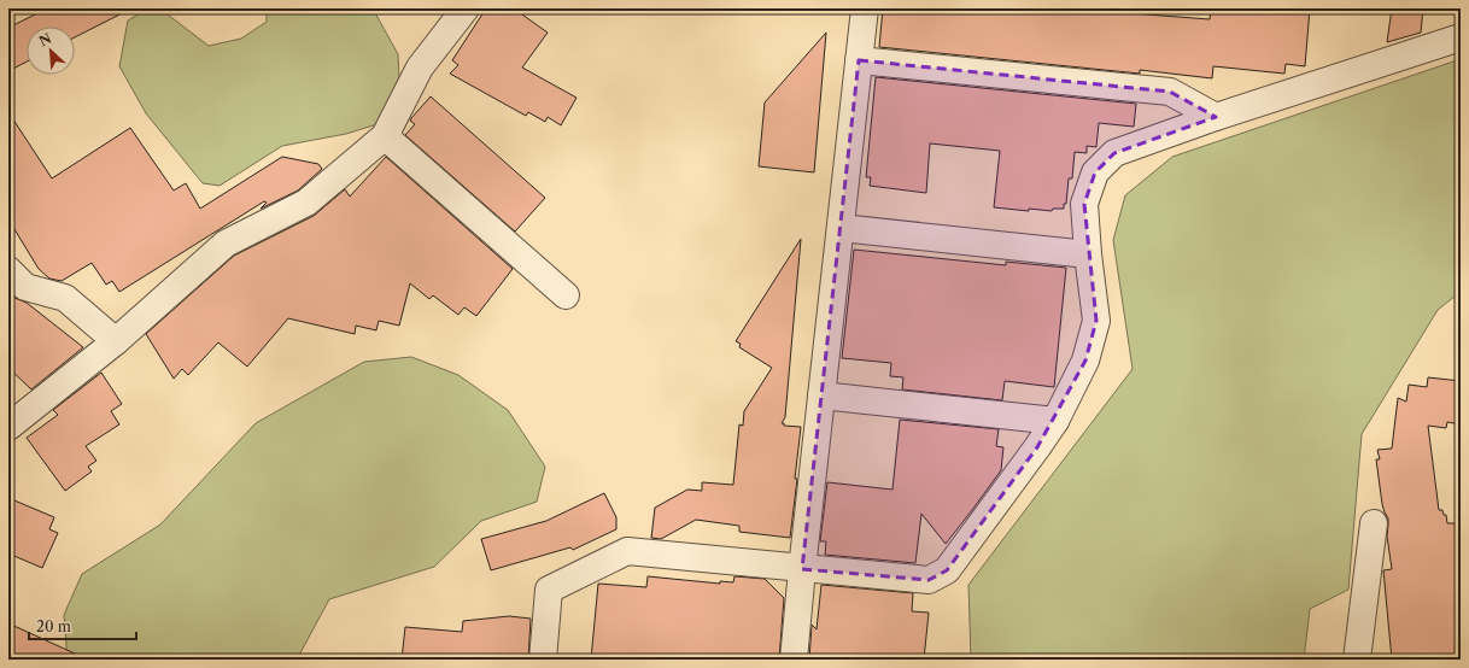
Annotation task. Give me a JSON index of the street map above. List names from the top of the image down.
{
  "scale_bar": "20 m",
  "north": "top left"
}
